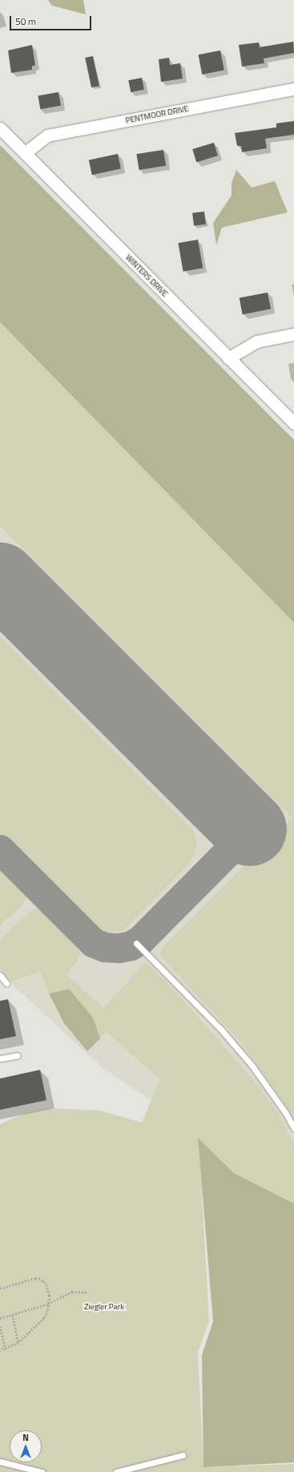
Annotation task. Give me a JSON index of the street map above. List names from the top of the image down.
{
  "streets": {
    "street": ["PENTMOOR DRIVE", "WINTERS DRIVE"]
  },
  "crossings": [
    ["PENTMOOR DRIVE", "WINTERS DRIVE"]
  ],
  "parks": ["Ziegler Park"],
  "scale_bar": "50 m",
  "north": "top"
}
